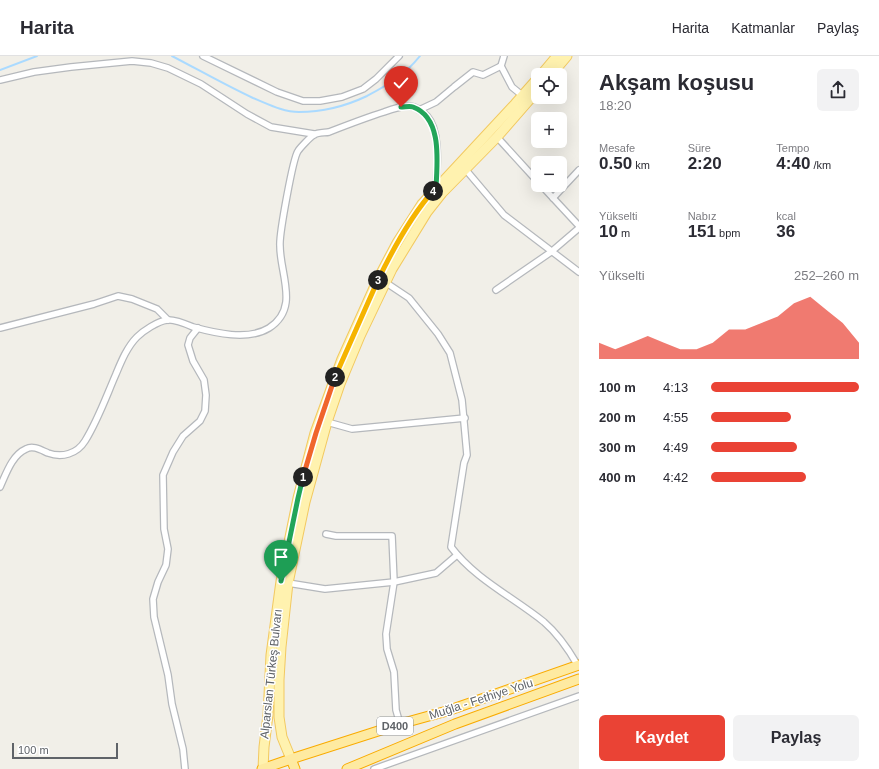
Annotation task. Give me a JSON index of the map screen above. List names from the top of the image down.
{
  "streets": {
    "highway": ["Muğla - Fethiye Yolu", "D400"],
    "main road": ["Alparslan Türkeş Bulvarı"]
  },
  "crossings": [
    ["Alparslan Türkeş Bulvarı", "Muğla - Fethiye Yolu"],
    ["Alparslan Türkeş Bulvarı", "D400"],
    ["Muğla - Fethiye Yolu", "D400"]
  ],
  "scale_bar": "100 m",
  "page": {
    "header": "Harita",
    "nav": ["Harita", "Katmanlar", "Paylaş"],
    "heading": ["Akşam koşusu", "18:20"],
    "map_buttons": ["+", "−"],
    "stats": [
      ["Mesafe", "0.50 km"],
      ["Süre", "2:20"],
      ["Tempo", "4:40 /km"],
      ["Yükselti", "10 m"],
      ["Nabız", "151 bpm"],
      ["kcal", "36"]
    ],
    "pins": [
      "4",
      "3",
      "2",
      "1"
    ],
    "chart": ["Yükselti", "252–260 m"],
    "list": [
      {
        "name": "100 m",
        "note": "4:13"
      },
      {
        "name": "200 m",
        "note": "4:55"
      },
      {
        "name": "300 m",
        "note": "4:49"
      },
      {
        "name": "400 m",
        "note": "4:42"
      }
    ],
    "buttons": ["Kaydet", "Paylaş"],
    "scale": "100 m"
  }
}
